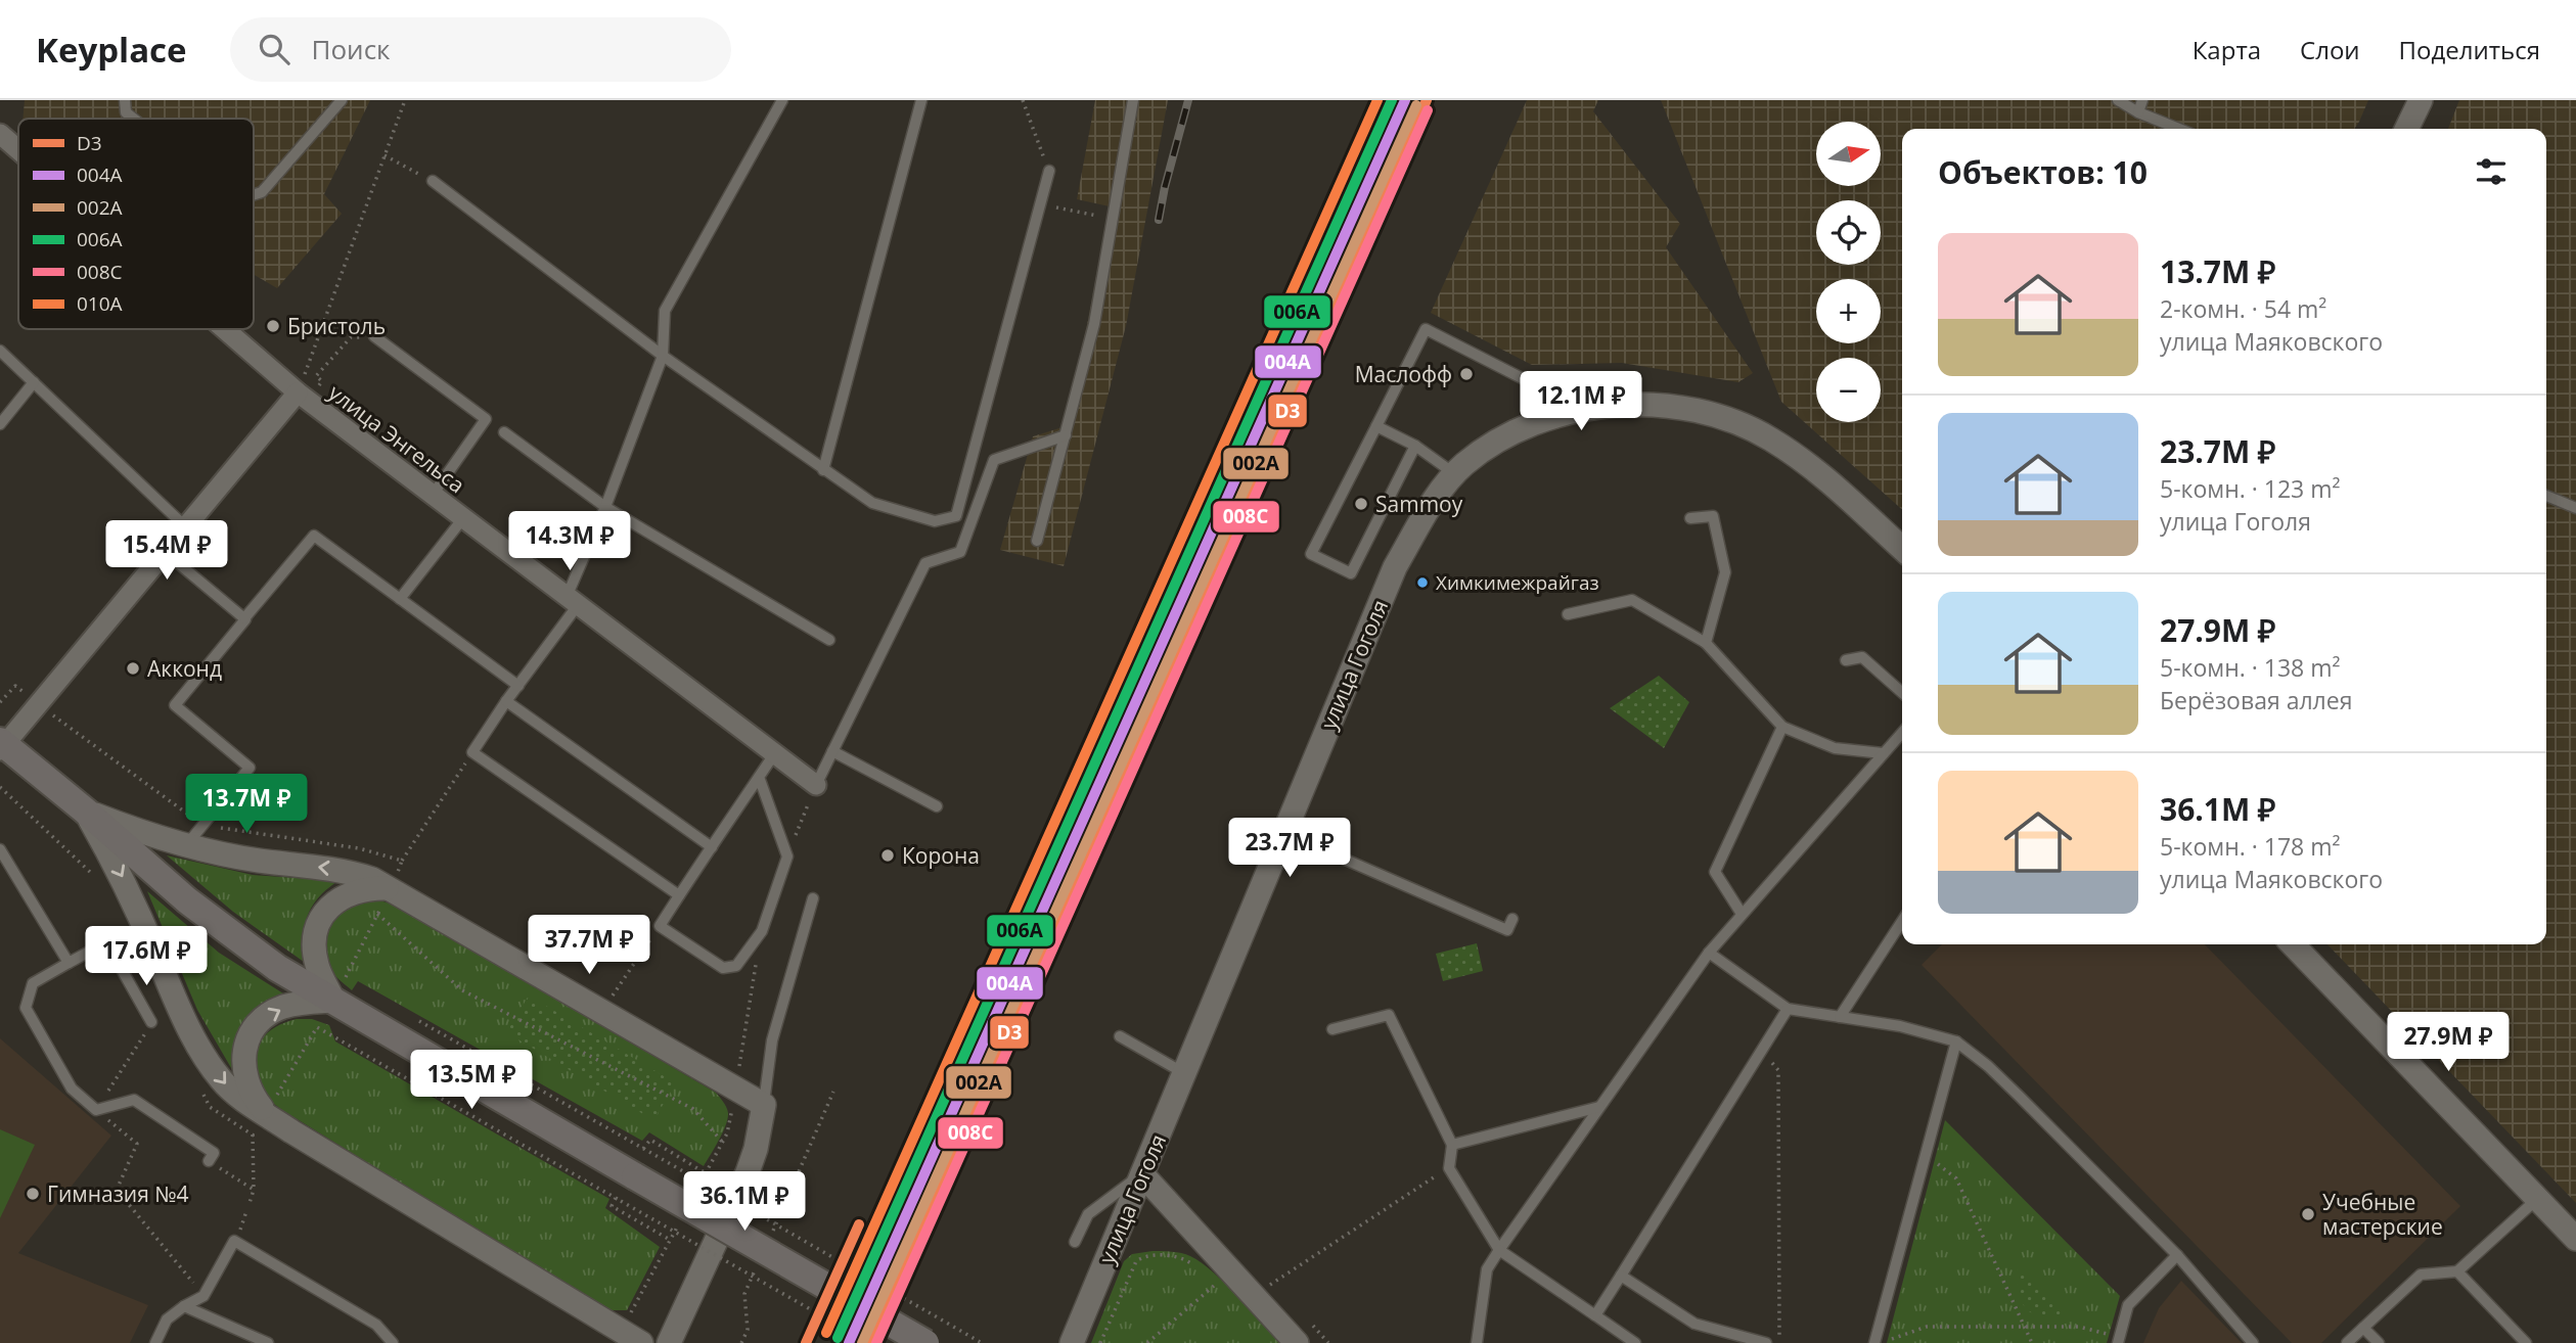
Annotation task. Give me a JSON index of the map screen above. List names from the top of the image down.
{
  "streets": {
    "street": ["улица Энгельса", "улица Гоголя"]
  },
  "places": [
    "Бристоль",
    "Маслофф",
    "Sammoy",
    "Химкимежрайгаз",
    "Акконд",
    "Корона",
    "Гимназия №4",
    "Учебные мастерские"
  ],
  "lines": [
    "transit line D3",
    "transit line 004А",
    "transit line 006А",
    "transit line 010А",
    "transit line 002А",
    "transit line 008С"
  ],
  "legend": [
    "D3",
    "004А",
    "002А",
    "006А",
    "008С",
    "010А"
  ],
  "north": "right",
  "page": {
    "header": "Keyplace",
    "search": "Поиск",
    "nav": ["Карта", "Слои", "Поделиться"],
    "map_buttons": ["+", "−"],
    "heading": "Объектов: 10",
    "list": [
      {
        "name": "13.7M ₽",
        "note": "2-комн. · 54 m² · улица Маяковского"
      },
      {
        "name": "23.7M ₽",
        "note": "5-комн. · 123 m² · улица Гоголя"
      },
      {
        "name": "27.9M ₽",
        "note": "5-комн. · 138 m² · Берёзовая аллея"
      },
      {
        "name": "36.1M ₽",
        "note": "5-комн. · 178 m² · улица Маяковского"
      }
    ],
    "price": [
      "12.1M ₽",
      "14.3M ₽",
      "15.4M ₽",
      "13.7M ₽",
      "23.7M ₽",
      "37.7M ₽",
      "17.6M ₽",
      "27.9M ₽",
      "13.5M ₽",
      "36.1M ₽"
    ]
  }
}
